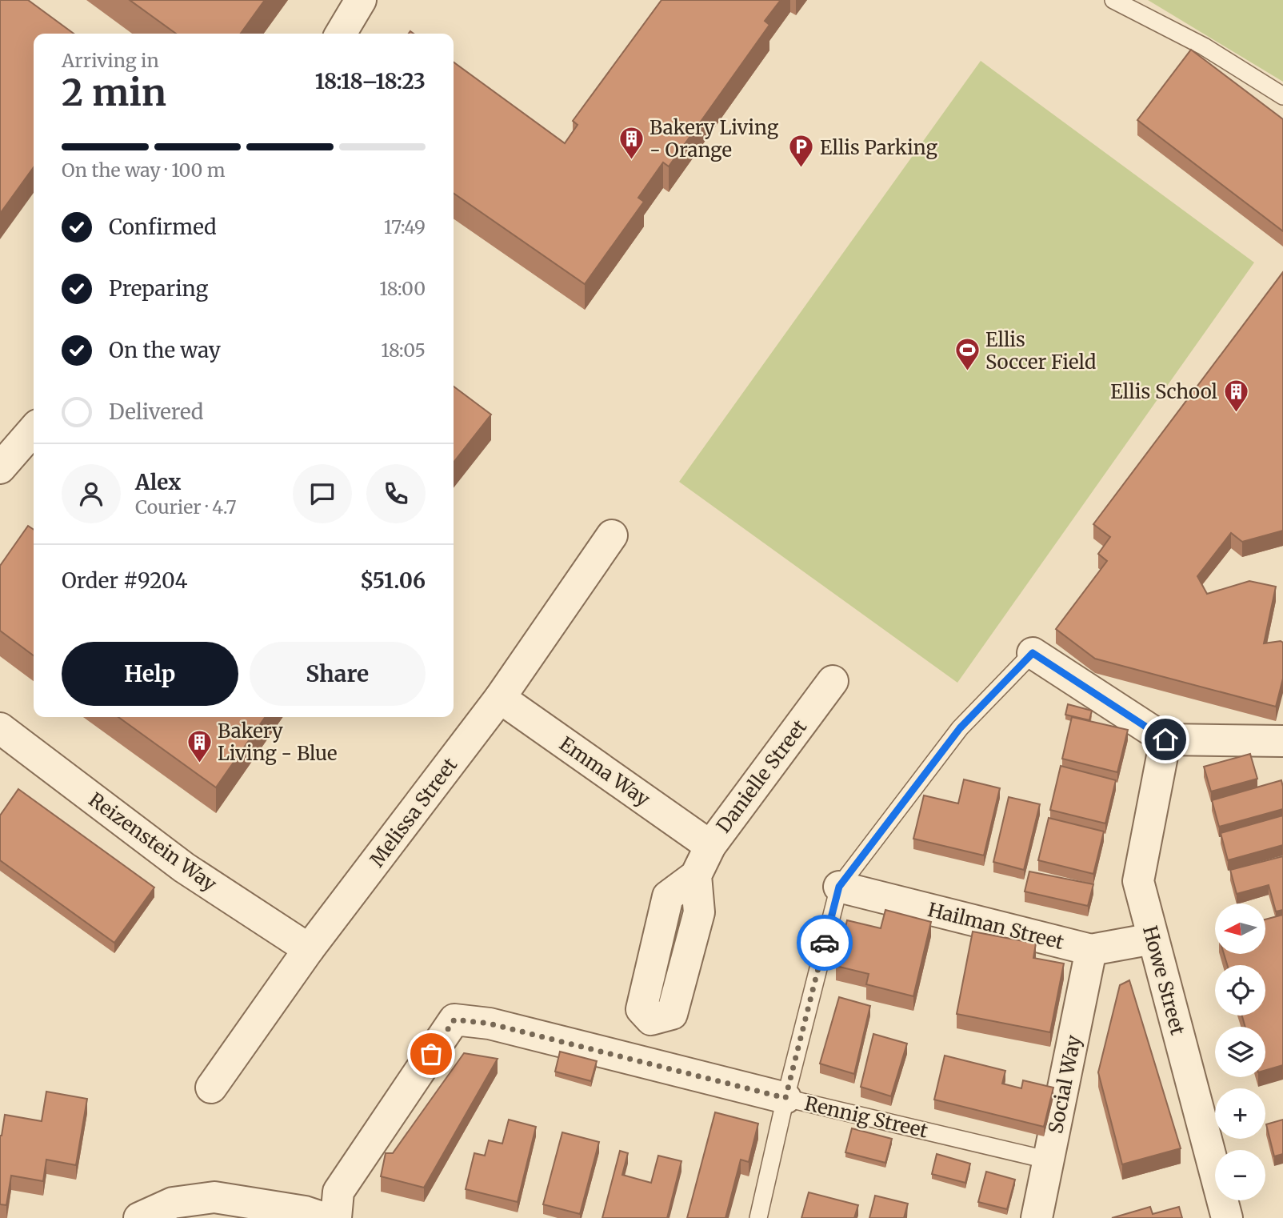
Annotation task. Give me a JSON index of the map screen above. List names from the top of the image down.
{
  "streets": {
    "street": [
      "Emma Way",
      "Danielle Street",
      "Melissa Street",
      "Reizenstein Way",
      "Hailman Street",
      "Howe Street",
      "Social Way",
      "Rennig Street"
    ]
  },
  "crossings": [
    ["Emma Way", "Danielle Street"],
    ["Emma Way", "Melissa Street"],
    ["Melissa Street", "Reizenstein Way"],
    ["Hailman Street", "Howe Street"],
    ["Hailman Street", "Social Way"],
    ["Social Way", "Rennig Street"]
  ],
  "places": {
    "building": ["Bakery Living - Orange", "Ellis School", "Bakery Living - Blue"],
    "parking": ["Ellis Parking"],
    "sports": ["Ellis Soccer Field"]
  },
  "north": "left",
  "page": {
    "heading": ["2 min", "Arriving in", "18:18–18:23"],
    "panel": [
      "Alex",
      "Courier · 4.7",
      "Order #9204",
      "$51.06"
    ],
    "bar": "On the way · 100 m",
    "list": [
      ["Confirmed", "17:49"],
      ["Preparing", "18:00"],
      ["On the way", "18:05"],
      "Delivered"
    ],
    "buttons": ["Help", "Share"],
    "map_buttons": ["+", "−"]
  }
}
